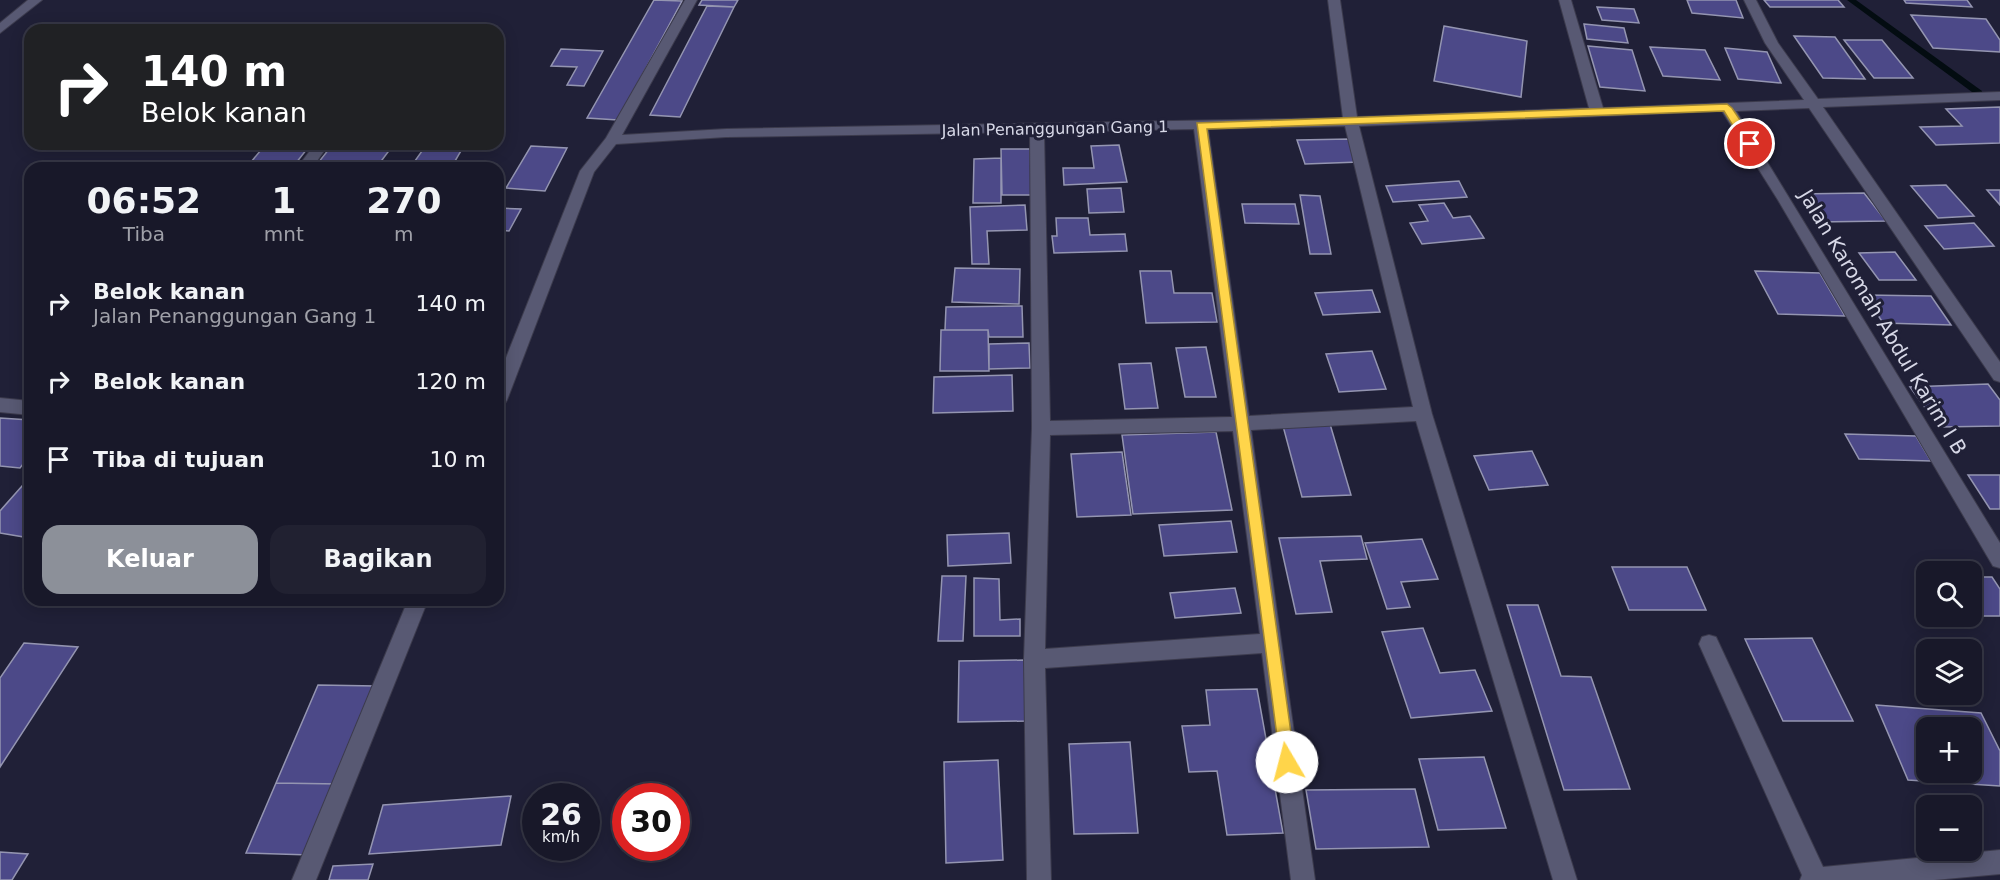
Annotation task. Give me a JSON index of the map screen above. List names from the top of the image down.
{
  "streets": {
    "street": ["Jalan Penanggungan Gang 1", "Jalan Karomah Abdul Karim I B"]
  },
  "crossings": [
    ["Jalan Penanggungan Gang 1", "Jalan Karomah Abdul Karim I B"]
  ],
  "page": {
    "turn": ["140 m", "Belok kanan"],
    "eta": [
      "06:52",
      "Tiba",
      "1",
      "mnt",
      "270",
      "m"
    ],
    "list": [
      {
        "name": "Belok kanan",
        "note": "Jalan Penanggungan Gang 1",
        "value": "140 m"
      },
      {
        "name": "Belok kanan",
        "value": "120 m"
      },
      {
        "name": "Tiba di tujuan",
        "value": "10 m"
      }
    ],
    "buttons": ["Keluar", "Bagikan"],
    "map_buttons": ["+", "−"],
    "speed": "26 km/h",
    "limit": "30"
  }
}
